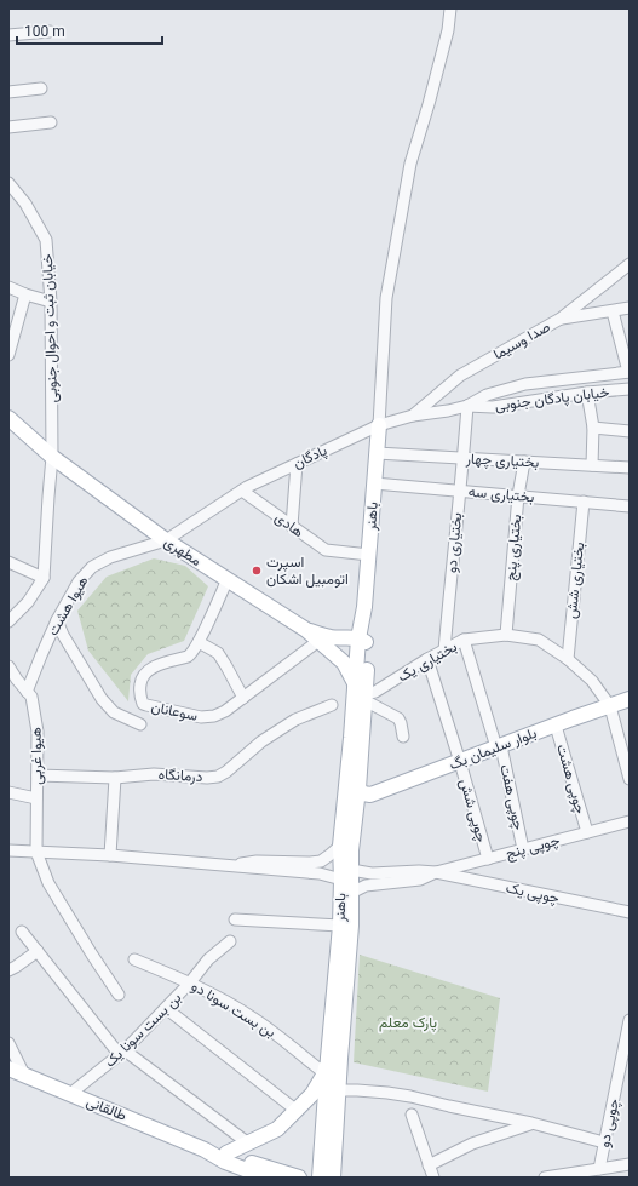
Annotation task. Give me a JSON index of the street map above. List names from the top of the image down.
{
  "streets": {
    "main road": [
      "باهنر",
      "مطهری",
      "بلوار سلیمان بگ",
      "طالقانی"
    ],
    "street": [
      "خیابان ثبت و احوال جنوبی",
      "صدا وسیما",
      "خیابان پادگان جنوبی",
      "پادگان",
      "بختیاری چهار",
      "بختیاری سه",
      "هادی",
      "بختیاری دو",
      "بختیاری پنج",
      "بختیاری شش",
      "هیوا هشت",
      "بختیاری یک",
      "سوعانان",
      "هیوا غربی",
      "درمانگاه",
      "چوپی هشت",
      "چوپی هفت",
      "چوپی شش",
      "چوپی پنج",
      "چوپی یک",
      "بن بست سونا دو",
      "بن بست سونا یک",
      "چوپی دو"
    ]
  },
  "crossings": [
    ["خیابان ثبت و احوال جنوبی", "مطهری"],
    ["صدا وسیما", "پادگان"],
    ["خیابان پادگان جنوبی", "پادگان"],
    ["خیابان پادگان جنوبی", "بختیاری دو"],
    ["پادگان", "باهنر"],
    ["پادگان", "هادی"],
    ["پادگان", "بختیاری دو"],
    ["پادگان", "مطهری"],
    ["پادگان", "هیوا هشت"],
    ["بختیاری چهار", "باهنر"],
    ["بختیاری چهار", "بختیاری دو"],
    ["بختیاری چهار", "بختیاری پنج"],
    ["بختیاری سه", "باهنر"],
    ["بختیاری سه", "بختیاری دو"],
    ["بختیاری سه", "بختیاری پنج"],
    ["بختیاری سه", "بختیاری شش"],
    ["باهنر", "هادی"],
    ["باهنر", "مطهری"],
    ["باهنر", "بختیاری یک"],
    ["باهنر", "بلوار سلیمان بگ"],
    ["باهنر", "چوپی یک"],
    ["بختیاری دو", "بختیاری یک"],
    ["بختیاری پنج", "بختیاری یک"],
    ["مطهری", "هیوا هشت"],
    ["مطهری", "بختیاری یک"],
    ["مطهری", "سوعانان"],
    ["بختیاری شش", "بختیاری یک"],
    ["هیوا هشت", "هیوا غربی"],
    ["بختیاری یک", "بلوار سلیمان بگ"],
    ["بختیاری یک", "چوپی هفت"],
    ["بختیاری یک", "چوپی شش"],
    ["بلوار سلیمان بگ", "چوپی هشت"],
    ["بلوار سلیمان بگ", "چوپی هفت"],
    ["بلوار سلیمان بگ", "چوپی شش"],
    ["هیوا غربی", "درمانگاه"],
    ["چوپی هشت", "چوپی پنج"],
    ["چوپی هفت", "چوپی پنج"],
    ["چوپی شش", "چوپی پنج"],
    ["چوپی پنج", "چوپی یک"],
    ["بن بست سونا دو", "بن بست سونا یک"],
    ["بن بست سونا یک", "طالقانی"]
  ],
  "parks": ["پارک معلم"],
  "places": ["اسپرت اتومبیل اشکان"],
  "scale_bar": "100 m"
}
